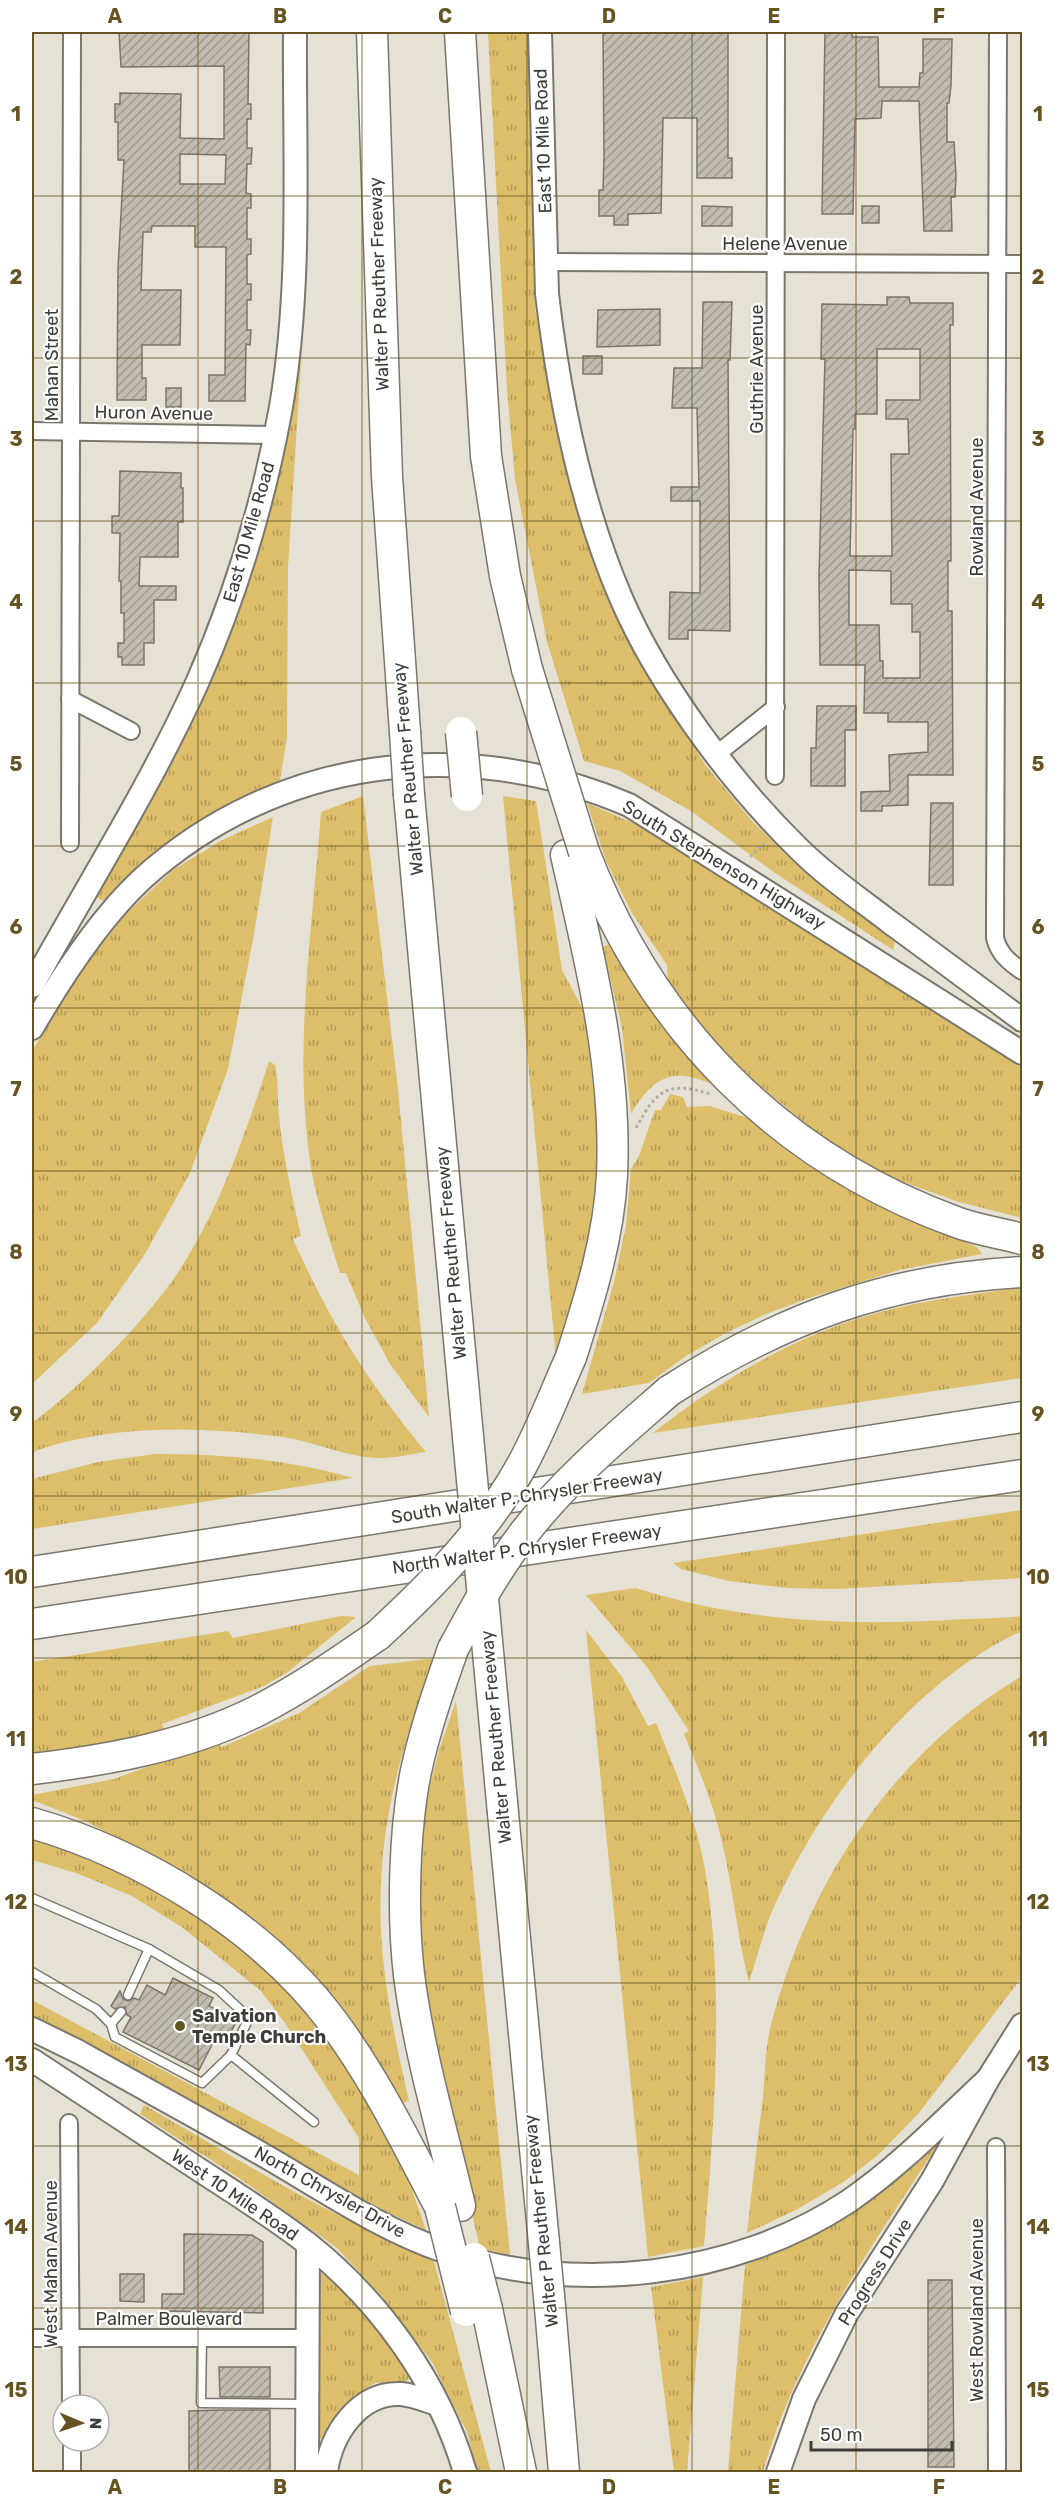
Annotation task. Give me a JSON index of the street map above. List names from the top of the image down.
{
  "streets": {
    "highway": ["Walter P Reuther Freeway", "South Walter P. Chrysler Freeway", "North Walter P. Chrysler Freeway"],
    "main road": [
      "East 10 Mile Road",
      "South Stephenson Highway",
      "North Chrysler Drive",
      "West 10 Mile Road",
      "Progress Drive"
    ],
    "street": [
      "Helene Avenue",
      "Mahan Street",
      "Guthrie Avenue",
      "Huron Avenue",
      "Rowland Avenue",
      "West Mahan Avenue",
      "West Rowland Avenue",
      "Palmer Boulevard"
    ]
  },
  "crossings": [
    ["East 10 Mile Road", "Helene Avenue"],
    ["East 10 Mile Road", "Huron Avenue"],
    ["Helene Avenue", "Guthrie Avenue"],
    ["Helene Avenue", "Rowland Avenue"],
    ["Mahan Street", "Huron Avenue"],
    ["North Chrysler Drive", "Progress Drive"],
    ["West 10 Mile Road", "Palmer Boulevard"],
    ["West Mahan Avenue", "Palmer Boulevard"]
  ],
  "places": ["Salvation Temple Church"],
  "scale_bar": "50 m",
  "north": "right",
  "grid": {
    "columns": [
      "A",
      "B",
      "C",
      "D",
      "E",
      "F"
    ],
    "rows": [
      "1",
      "2",
      "3",
      "4",
      "5",
      "6",
      "7",
      "8",
      "9",
      "10",
      "11",
      "12",
      "13",
      "14",
      "15"
    ]
  }
}
